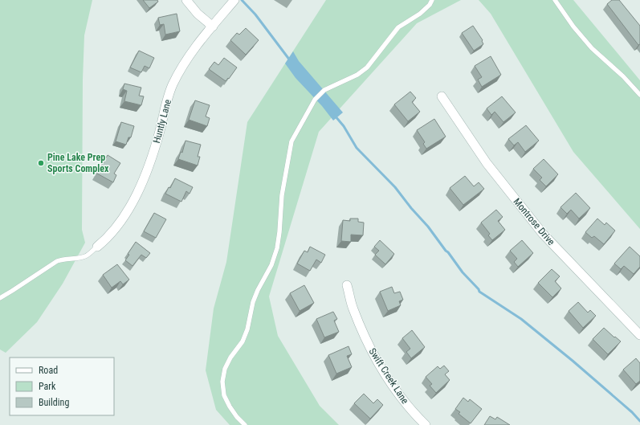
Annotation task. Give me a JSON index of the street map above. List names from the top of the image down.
{
  "streets": {
    "street": ["Huntly Lane", "Montrose Drive", "Swift Creek Lane"]
  },
  "places": ["Pine Lake Prep Sports Complex"],
  "legend": ["Road", "Park", "Building"]
}
